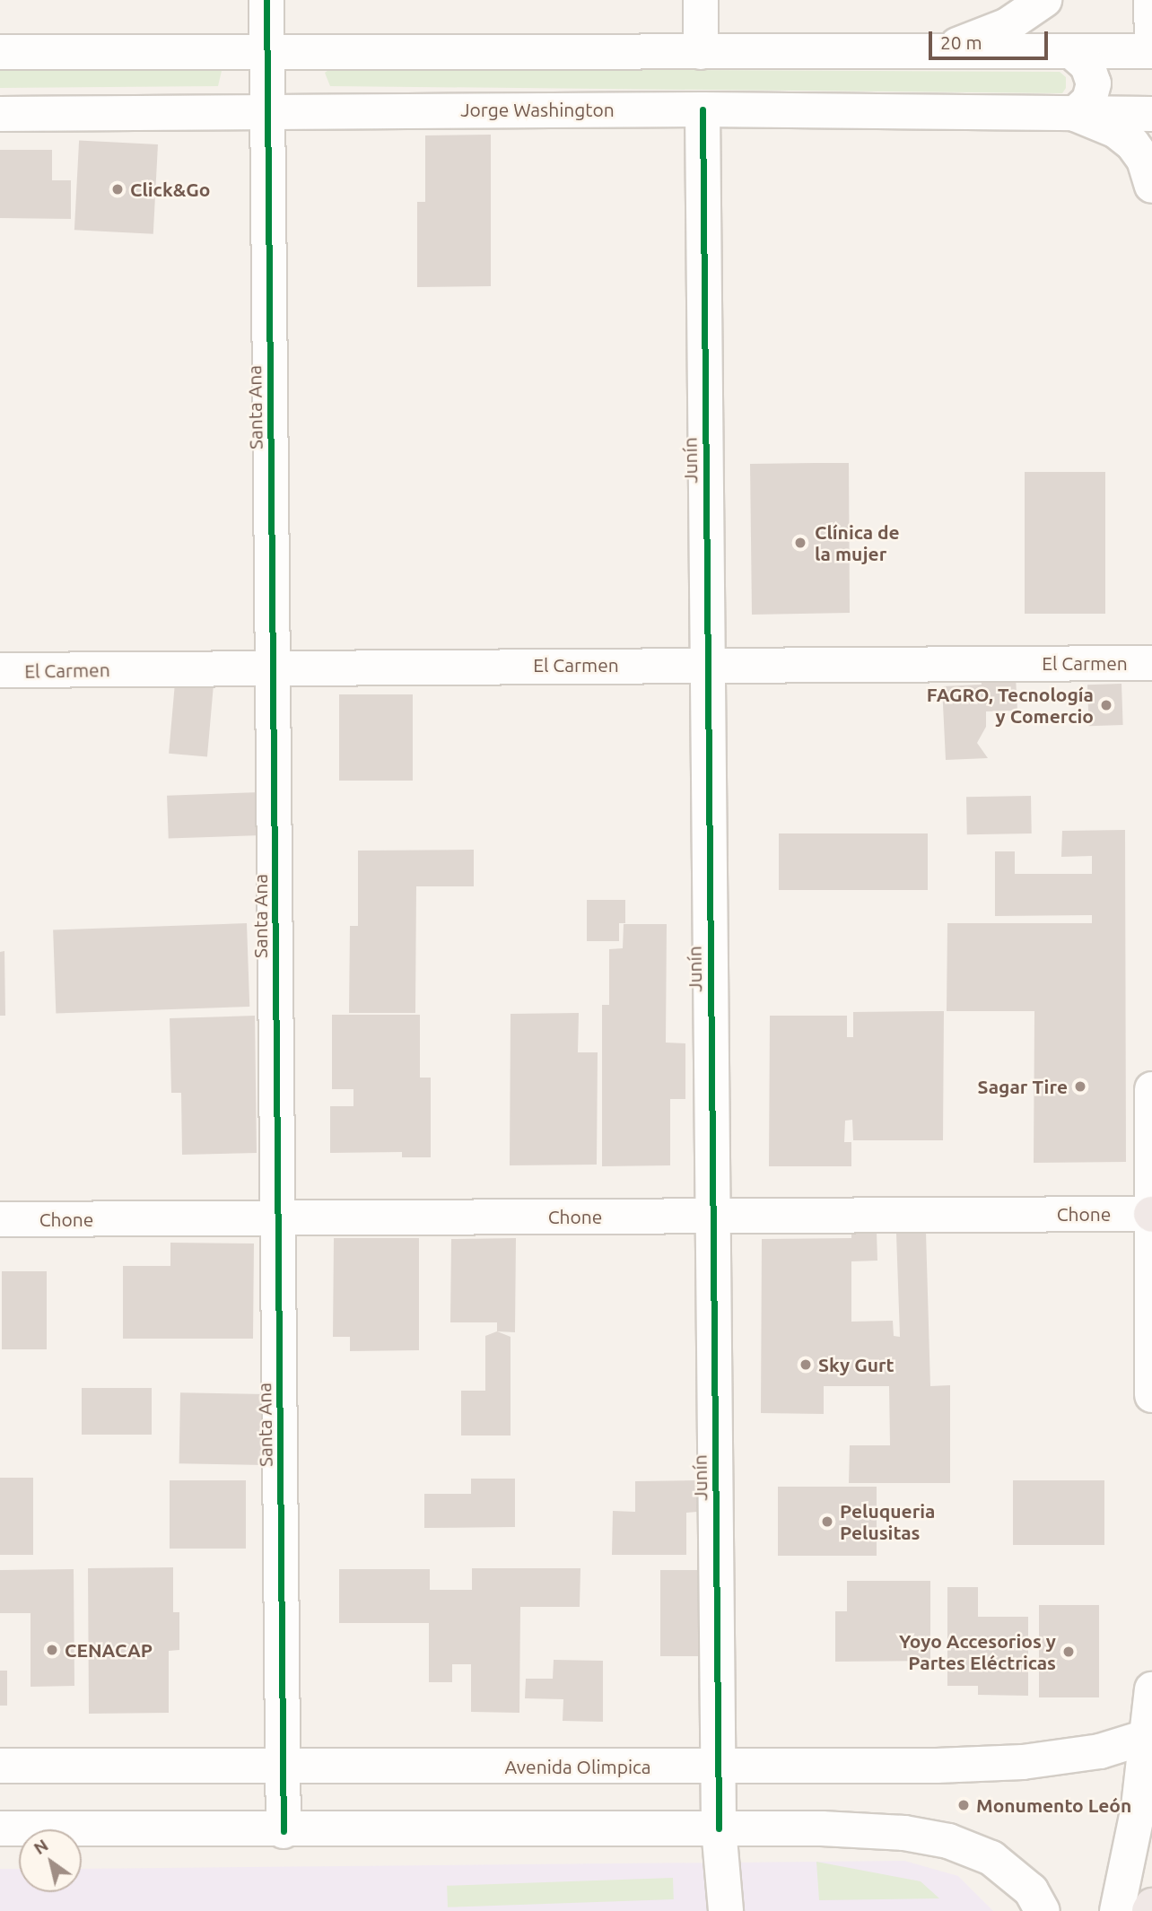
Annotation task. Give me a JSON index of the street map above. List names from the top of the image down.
{
  "streets": {
    "street": [
      "Jorge Washington",
      "Santa Ana",
      "Junín",
      "El Carmen",
      "Chone",
      "Avenida Olimpica"
    ]
  },
  "crossings": [
    ["Jorge Washington", "Santa Ana"],
    ["Jorge Washington", "Junín"],
    ["Santa Ana", "El Carmen"],
    ["Santa Ana", "Chone"],
    ["Santa Ana", "Avenida Olimpica"],
    ["Junín", "El Carmen"],
    ["Junín", "Chone"],
    ["Junín", "Avenida Olimpica"]
  ],
  "places": [
    "Click&Go",
    "Clínica de la mujer",
    "FAGRO, Tecnología y Comercio",
    "Sagar Tire",
    "Sky Gurt",
    "Peluqueria Pelusitas",
    "CENACAP",
    "Yoyo Accesorios y Partes Eléctricas",
    "Monumento León"
  ],
  "scale_bar": "20 m",
  "north": "top left"
}
